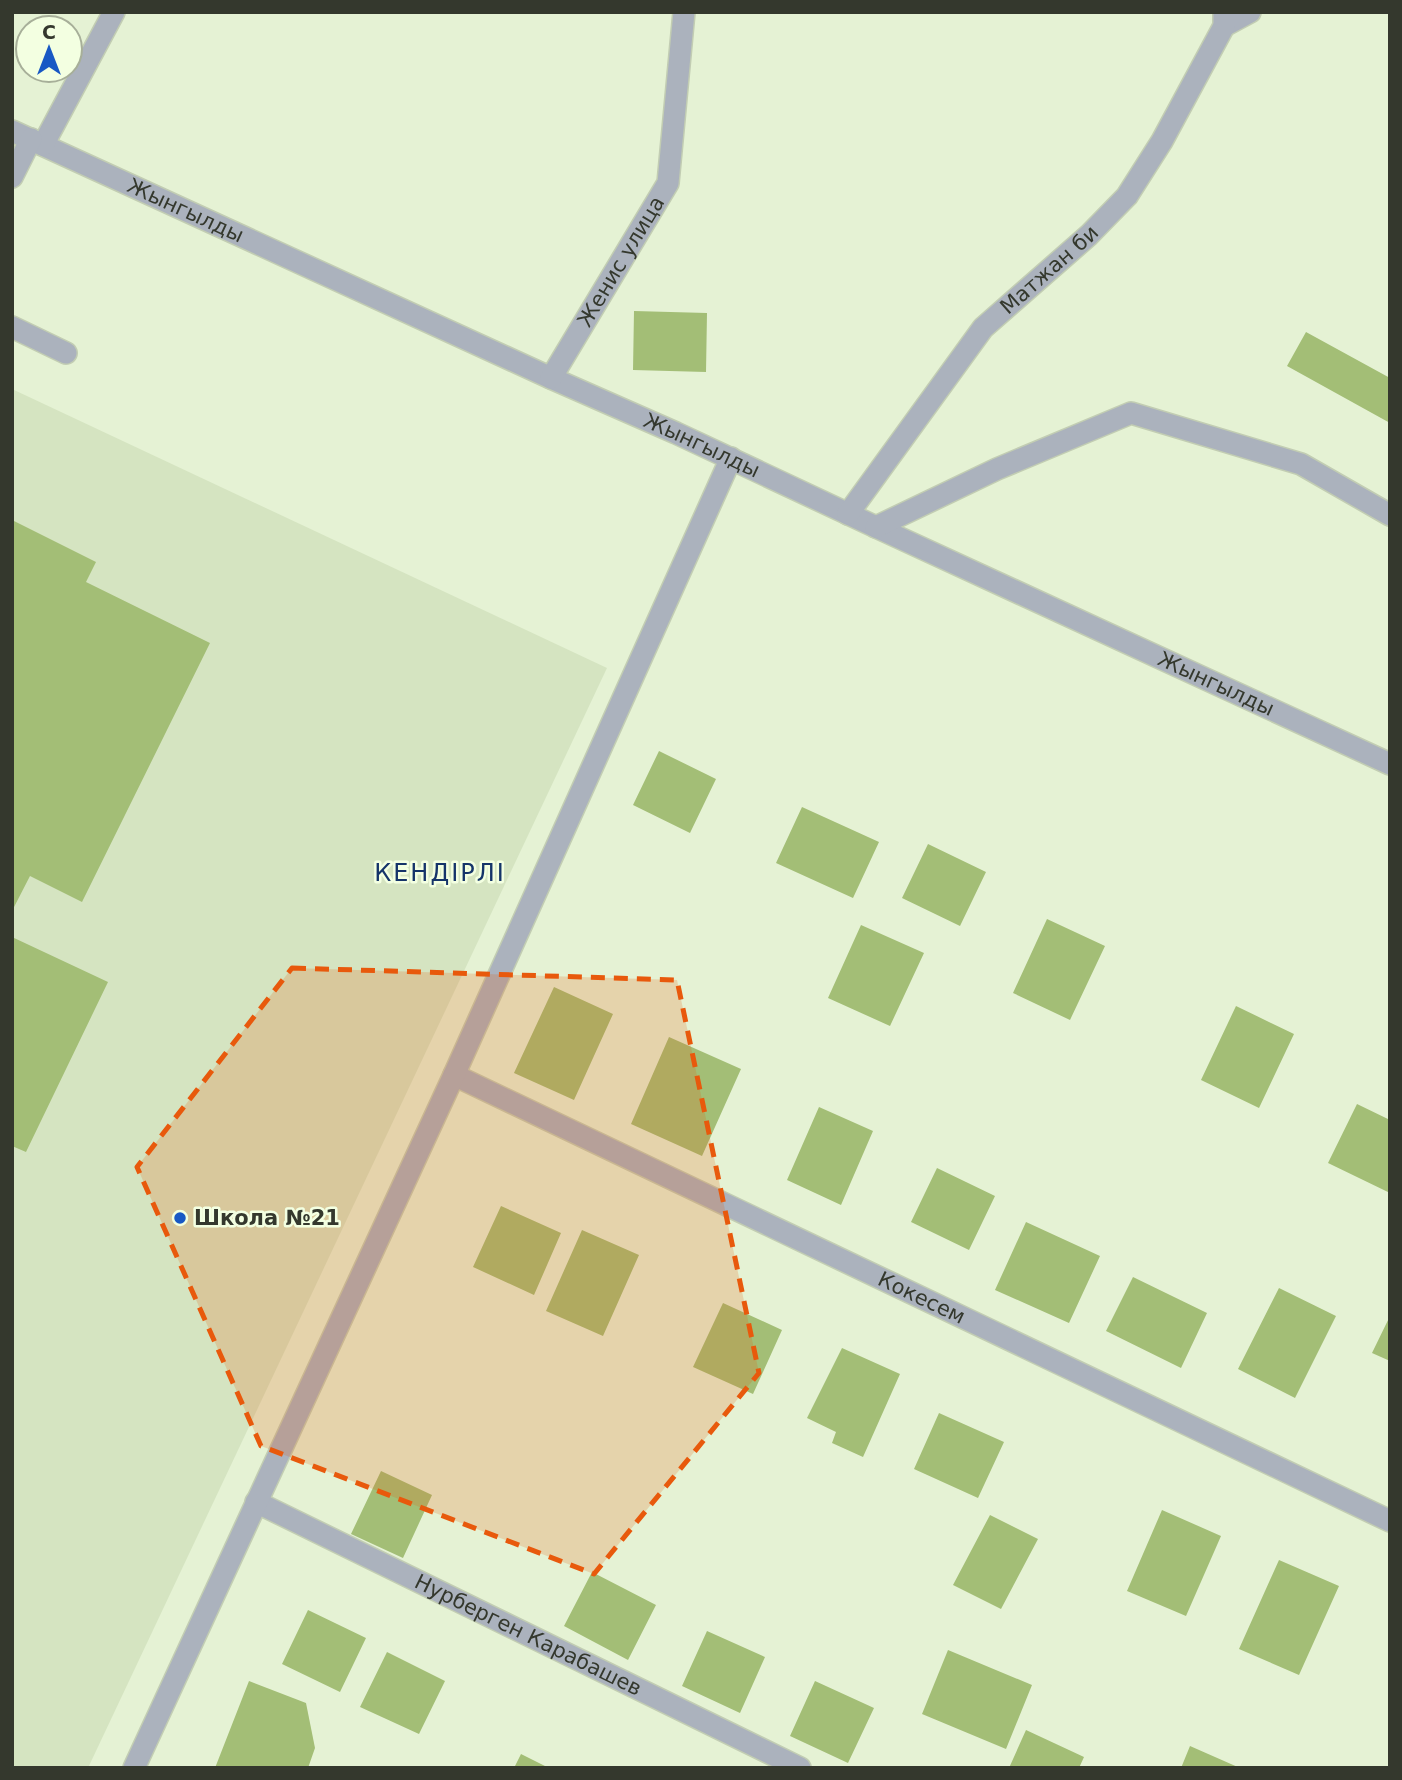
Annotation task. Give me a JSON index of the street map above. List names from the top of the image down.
{
  "streets": {
    "street": [
      "Жынгылды",
      "Женис улица",
      "Матжан би",
      "Кокесем",
      "Нурберген Карабашев"
    ]
  },
  "crossings": [
    ["Жынгылды", "Женис улица"],
    ["Жынгылды", "Матжан би"]
  ],
  "districts": ["КЕНДІРЛІ"],
  "places": ["Школа №21"],
  "north": "top"
}
